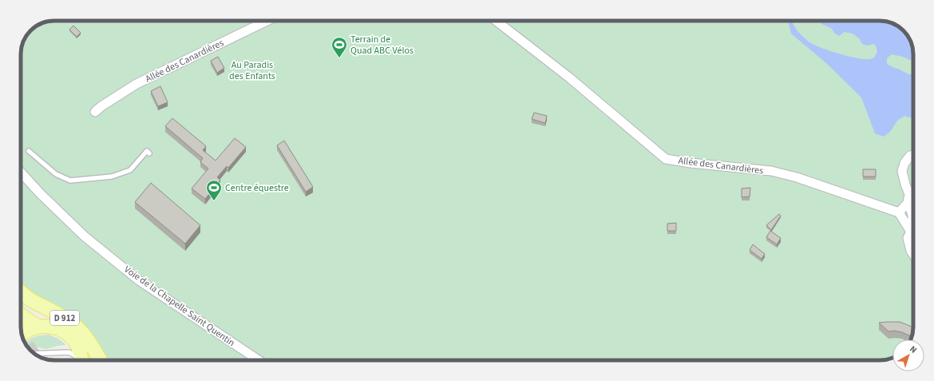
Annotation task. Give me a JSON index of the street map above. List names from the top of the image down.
{
  "streets": {
    "main road": ["D 912"],
    "street": ["Allée des Canardières", "Voie de la Chapelle Saint Quentin"]
  },
  "parks": ["Au Paradis des Enfants"],
  "places": {
    "sports": ["Terrain de Quad ABC Vélos", "Centre équestre"]
  },
  "north": "top right"
}
